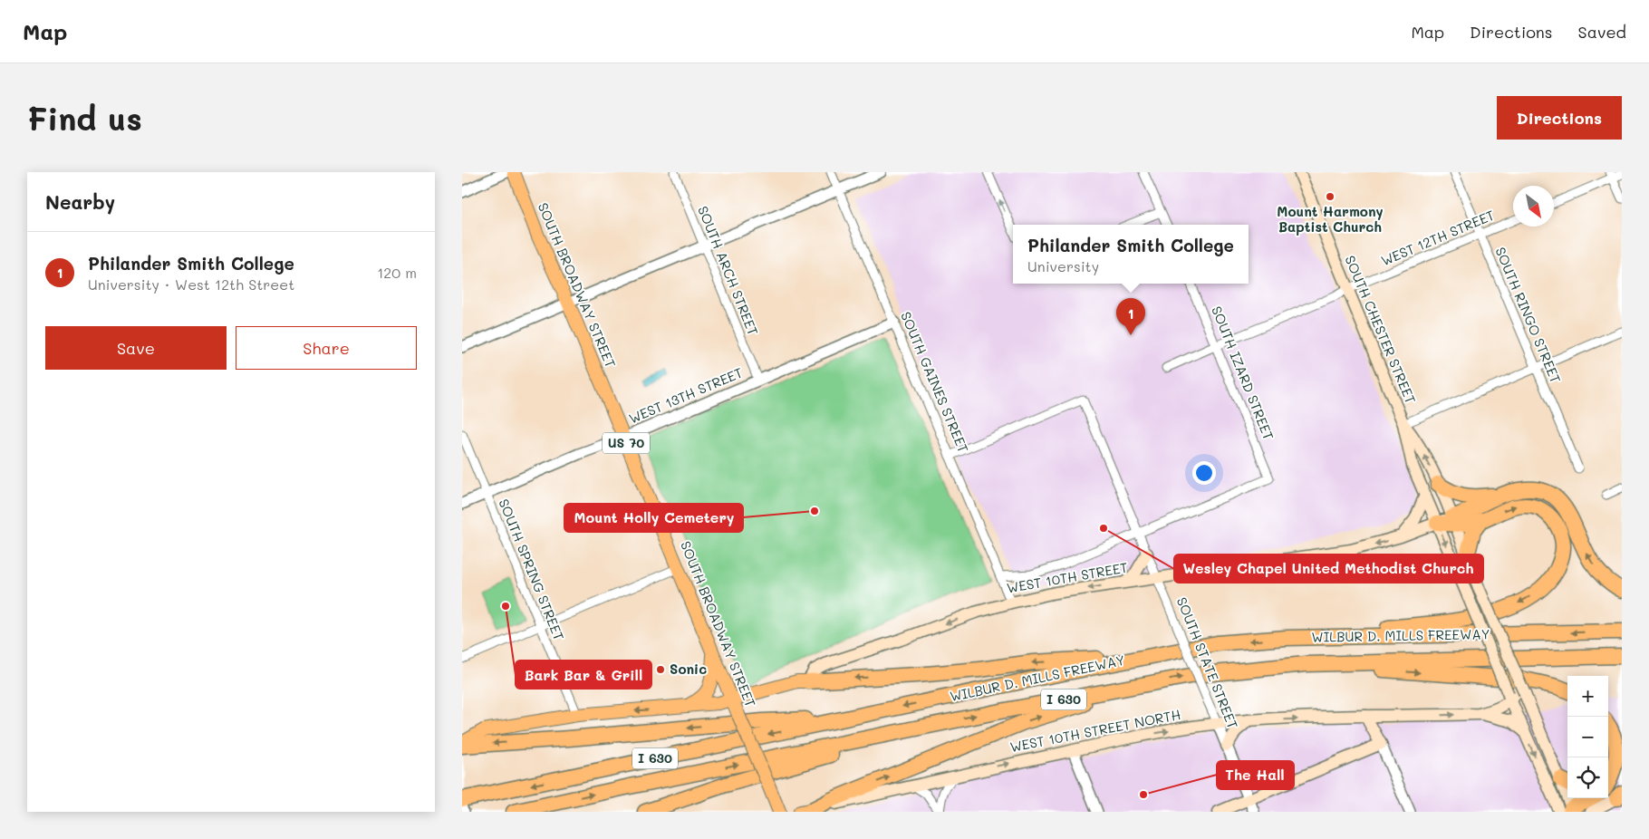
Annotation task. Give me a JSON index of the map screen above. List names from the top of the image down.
{
  "streets": {
    "highway": ["WILBUR D. MILLS FREEWAY", "I 630"],
    "main road": [
      "SOUTH BROADWAY STREET",
      "SOUTH CHESTER STREET",
      "US 70",
      "WEST 10TH STREET",
      "WEST 10TH STREET NORTH"
    ],
    "street": [
      "WEST 12TH STREET",
      "SOUTH ARCH STREET",
      "SOUTH RINGO STREET",
      "SOUTH IZARD STREET",
      "SOUTH GAINES STREET",
      "WEST 13TH STREET",
      "SOUTH SPRING STREET",
      "SOUTH STATE STREET"
    ]
  },
  "crossings": [
    ["WEST 12TH STREET", "SOUTH RINGO STREET"],
    ["WEST 12TH STREET", "SOUTH CHESTER STREET"],
    ["WEST 12TH STREET", "SOUTH IZARD STREET"],
    ["SOUTH ARCH STREET", "WEST 13TH STREET"],
    ["SOUTH BROADWAY STREET", "WEST 13TH STREET"],
    ["SOUTH CHESTER STREET", "WEST 10TH STREET"],
    ["SOUTH IZARD STREET", "SOUTH STATE STREET"],
    ["SOUTH GAINES STREET", "WEST 13TH STREET"],
    ["SOUTH GAINES STREET", "WEST 10TH STREET"],
    ["SOUTH GAINES STREET", "SOUTH STATE STREET"],
    ["WEST 13TH STREET", "SOUTH SPRING STREET"],
    ["WEST 10TH STREET", "SOUTH STATE STREET"],
    ["SOUTH STATE STREET", "WEST 10TH STREET NORTH"]
  ],
  "one_way": ["WEST 10TH STREET", "WEST 10TH STREET NORTH"],
  "places": [
    "Mount Harmony Baptist Church",
    "Mount Holly Cemetery",
    "Wesley Chapel United Methodist Church",
    "Bark Bar & Grill",
    "Sonic",
    "The Hall"
  ],
  "north": "bottom right",
  "page": {
    "header": "Map",
    "nav": ["Map", "Directions", "Saved"],
    "buttons": [
      "Directions",
      ["Save", "Share"]
    ],
    "title": "Find us",
    "heading": "Nearby",
    "popup": ["Philander Smith College", "University"],
    "list": [
      {
        "mark": "1",
        "name": "Philander Smith College",
        "note": "University · West 12th Street",
        "value": "120 m"
      }
    ],
    "pins": "1",
    "map_buttons": ["+", "−"]
  }
}
